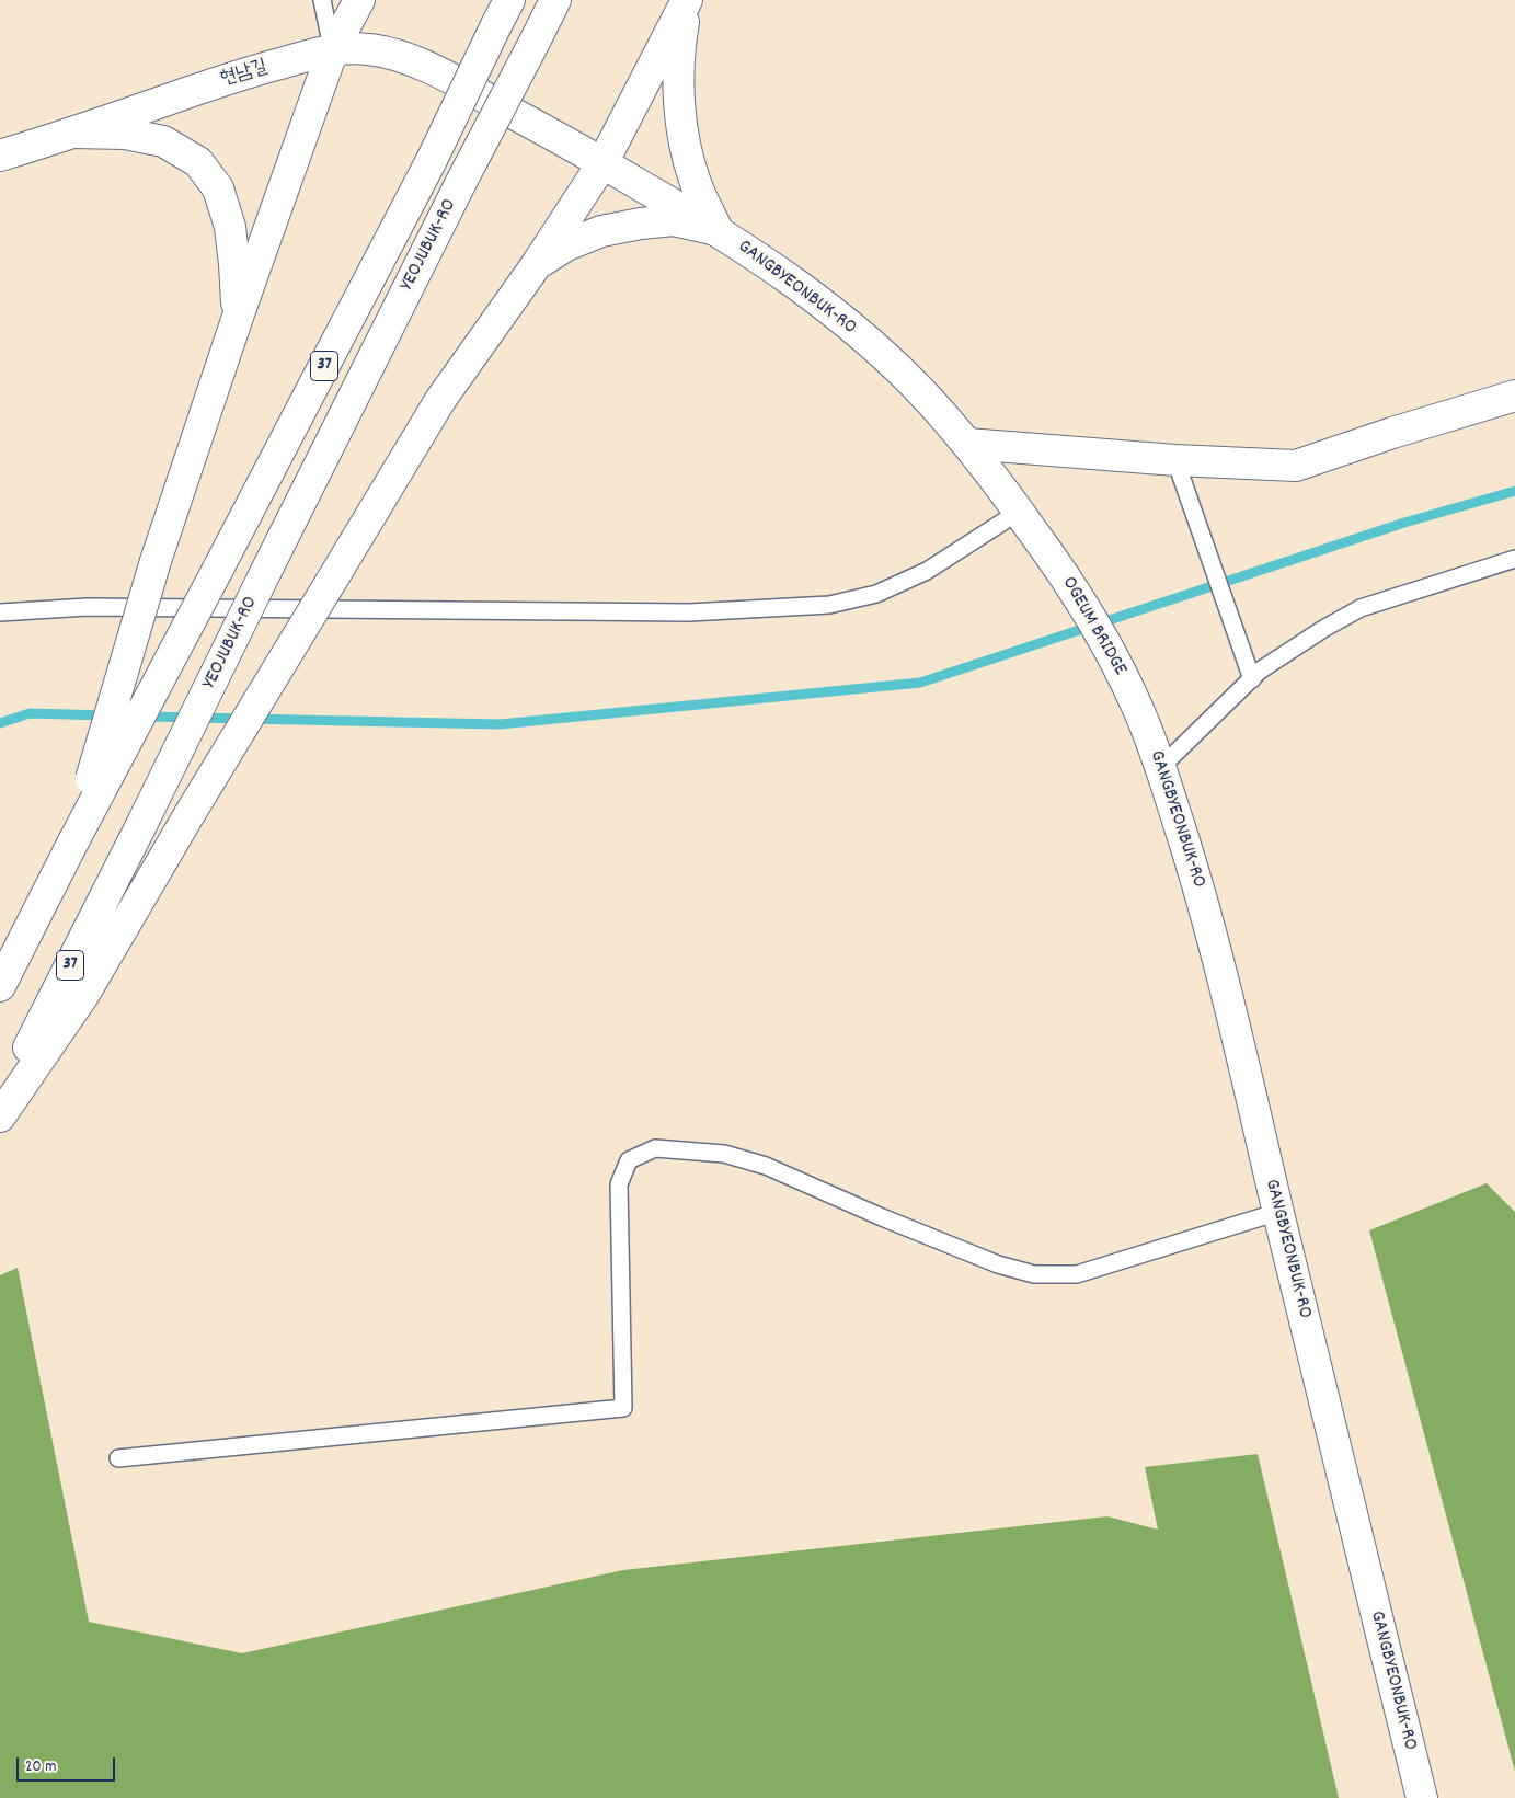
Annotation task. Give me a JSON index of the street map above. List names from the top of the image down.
{
  "streets": {
    "main road": [
      "현남길",
      "YEOJUBUK-RO",
      "GANGBYEONBUK-RO",
      "37",
      "OGEUM BRIDGE"
    ]
  },
  "crossings": [
    ["현남길", "GANGBYEONBUK-RO"],
    ["YEOJUBUK-RO", "37"],
    ["GANGBYEONBUK-RO", "OGEUM BRIDGE"]
  ],
  "scale_bar": "20 m"
}
